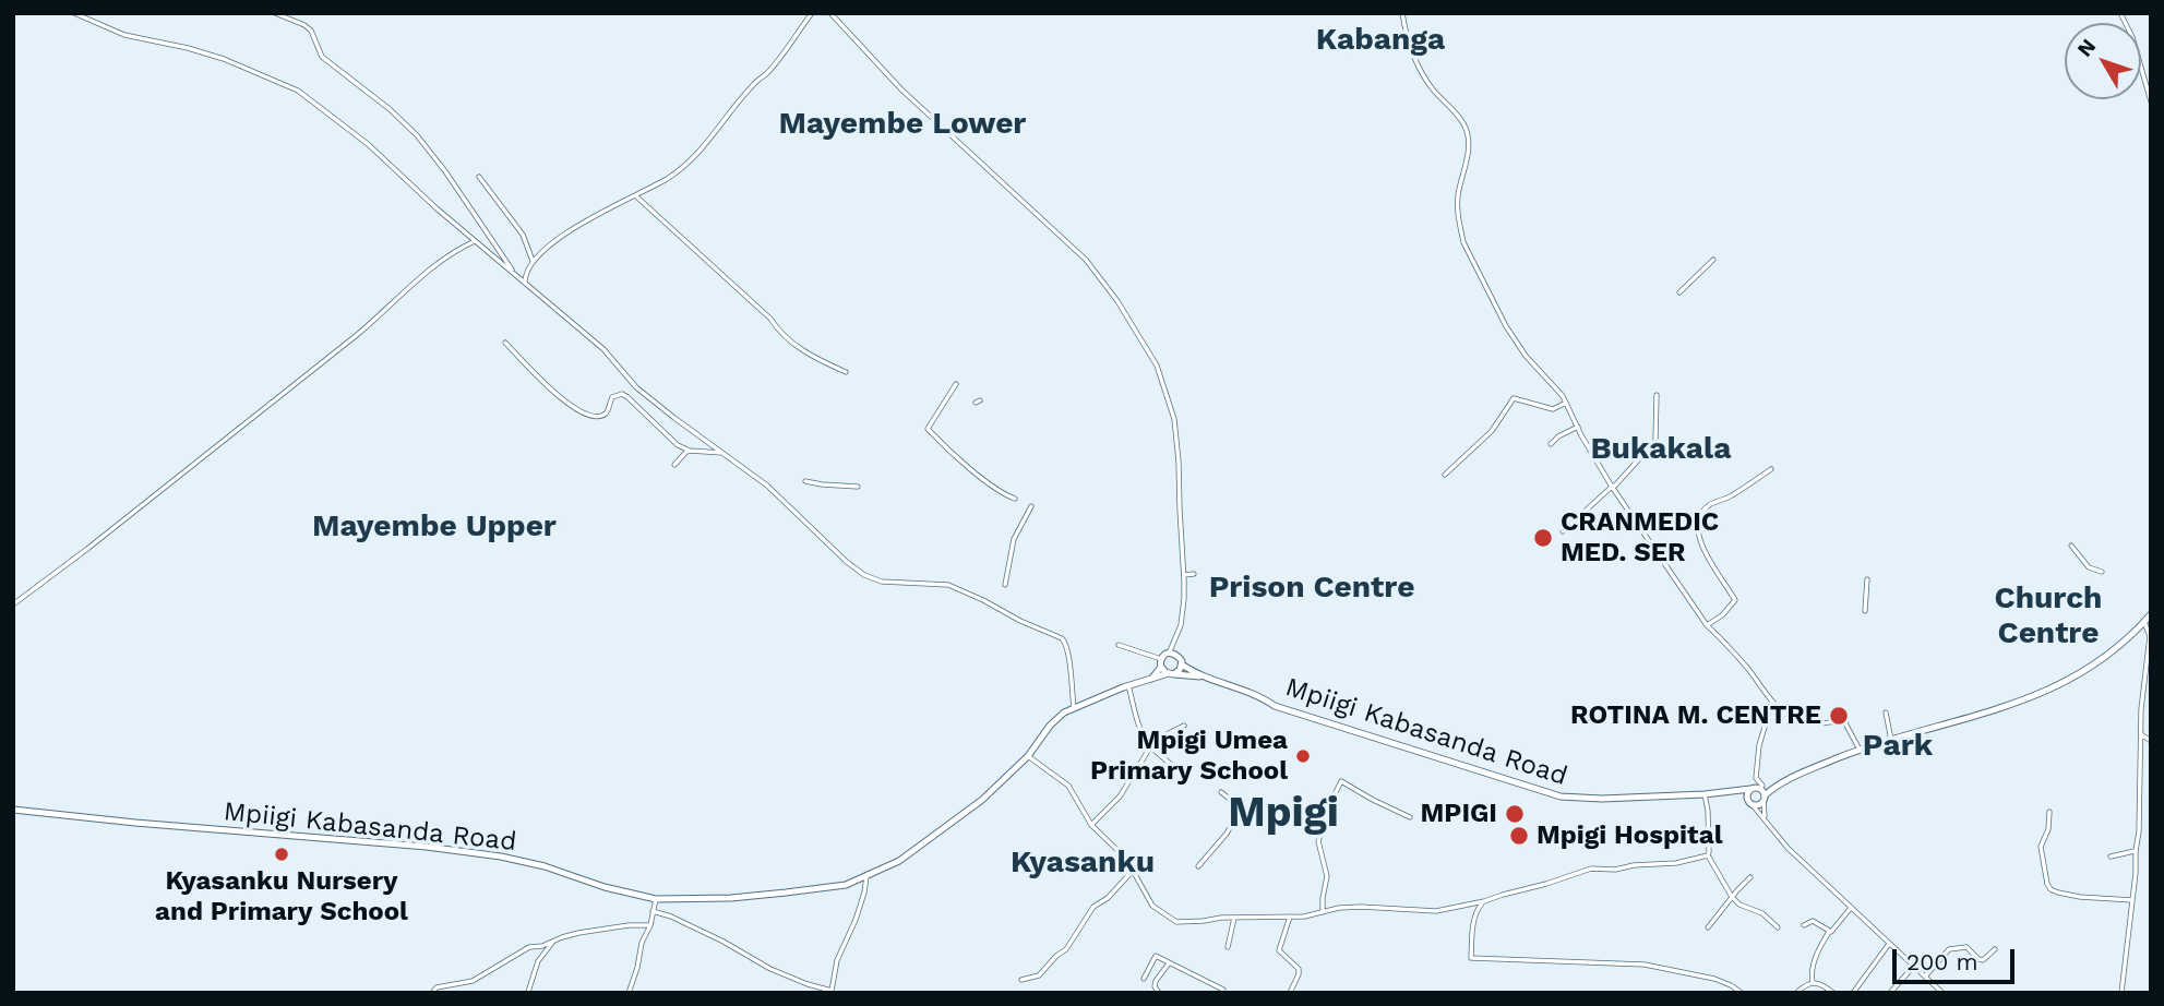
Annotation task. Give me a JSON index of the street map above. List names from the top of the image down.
{
  "streets": {
    "main road": ["Mpiigi Kabasanda Road"]
  },
  "districts": [
    "Kabanga",
    "Mayembe Lower",
    "Bukakala",
    "Mayembe Upper",
    "Prison Centre",
    "Church Centre",
    "Park",
    "Mpigi",
    "Kyasanku"
  ],
  "places": [
    "CRANMEDIC MED. SER",
    "ROTINA M. CENTRE",
    "Mpigi Umea Primary School",
    "MPIGI",
    "Mpigi Hospital",
    "Kyasanku Nursery and Primary School"
  ],
  "scale_bar": "200 m",
  "north": "top left"
}
